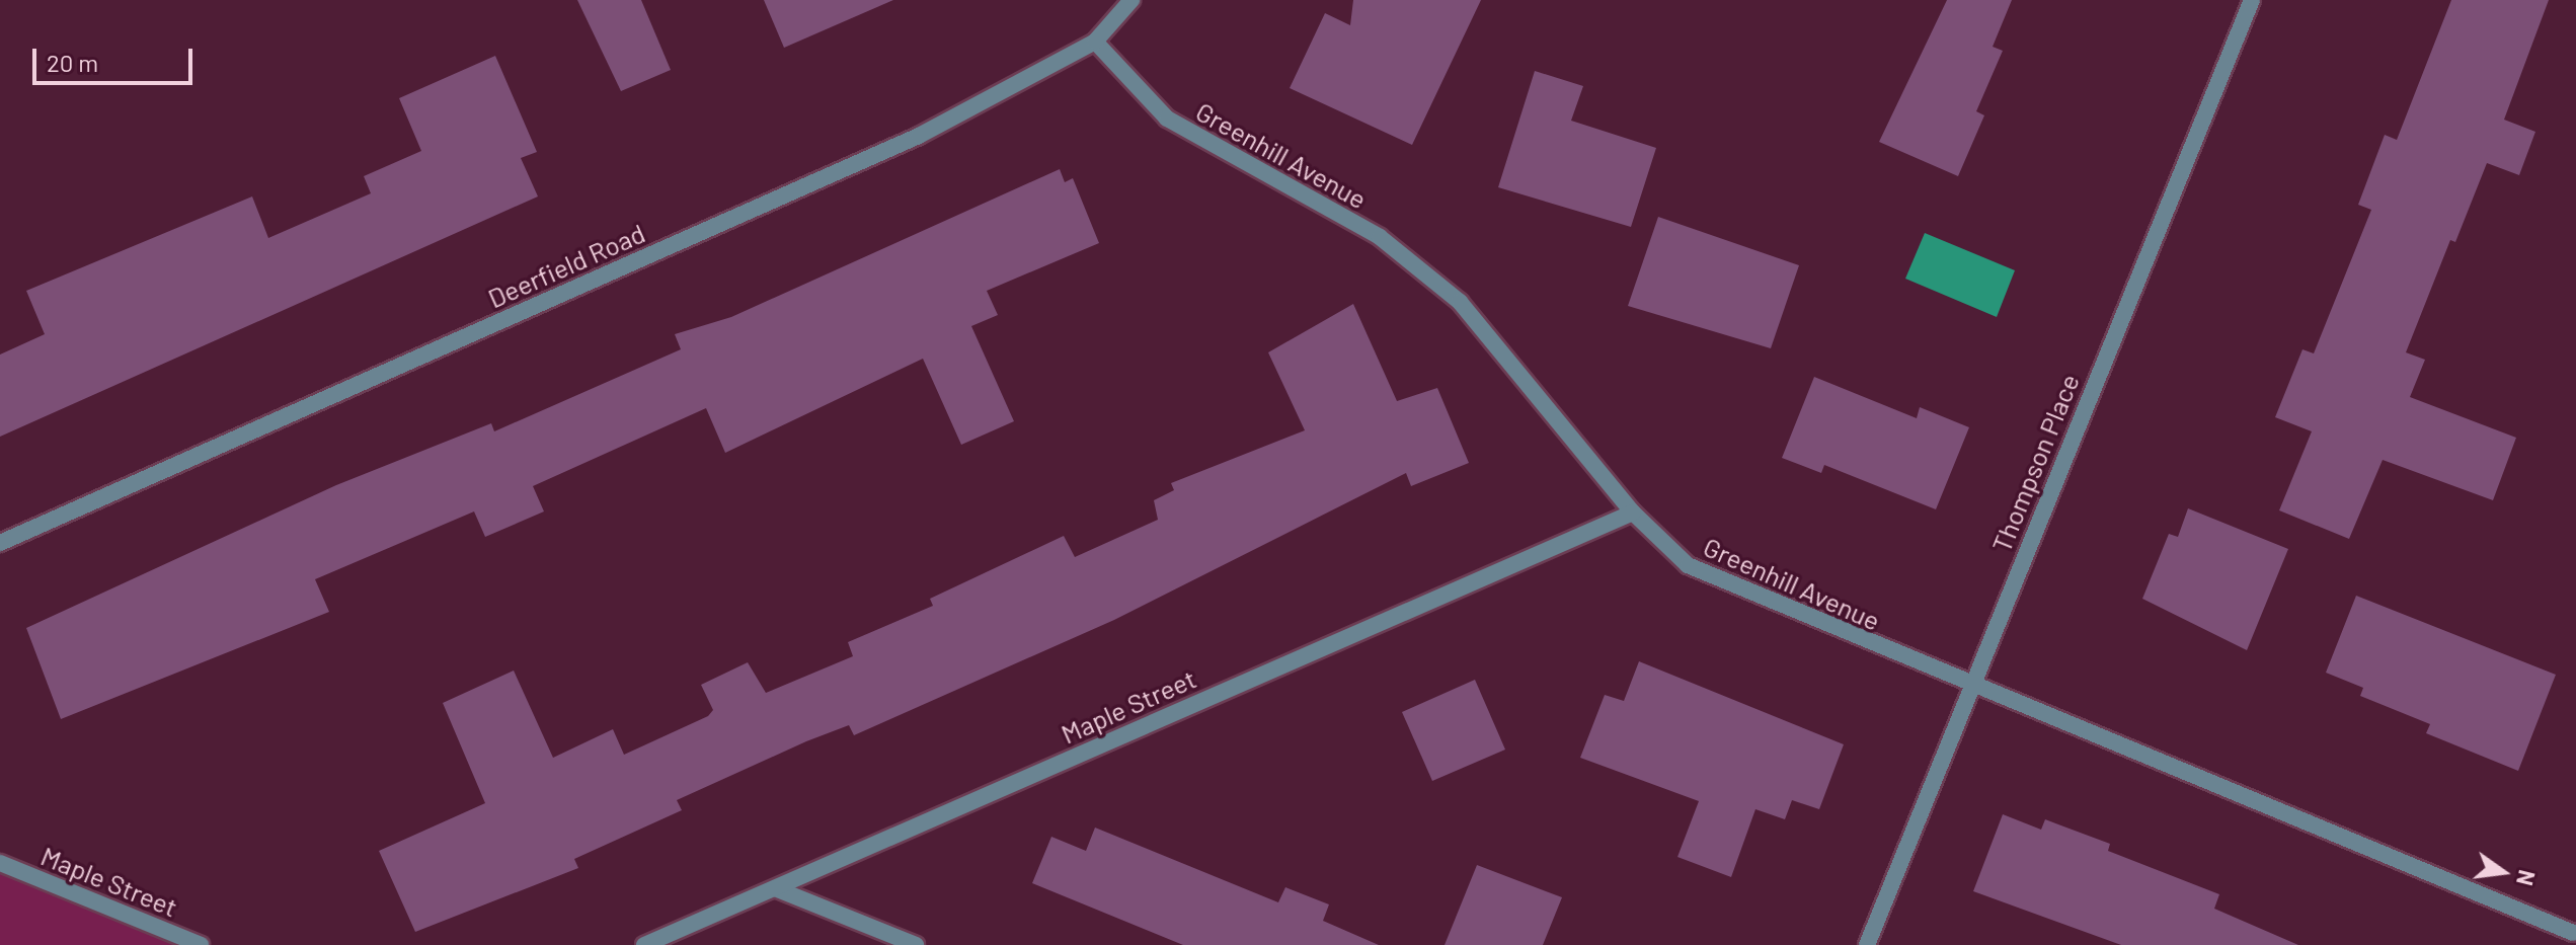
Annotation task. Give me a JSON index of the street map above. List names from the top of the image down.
{
  "streets": {
    "street": [
      "Greenhill Avenue",
      "Deerfield Road",
      "Thompson Place",
      "Maple Street"
    ]
  },
  "crossings": [
    ["Greenhill Avenue", "Deerfield Road"],
    ["Greenhill Avenue", "Thompson Place"],
    ["Greenhill Avenue", "Maple Street"]
  ],
  "scale_bar": "20 m",
  "north": "right"
}
